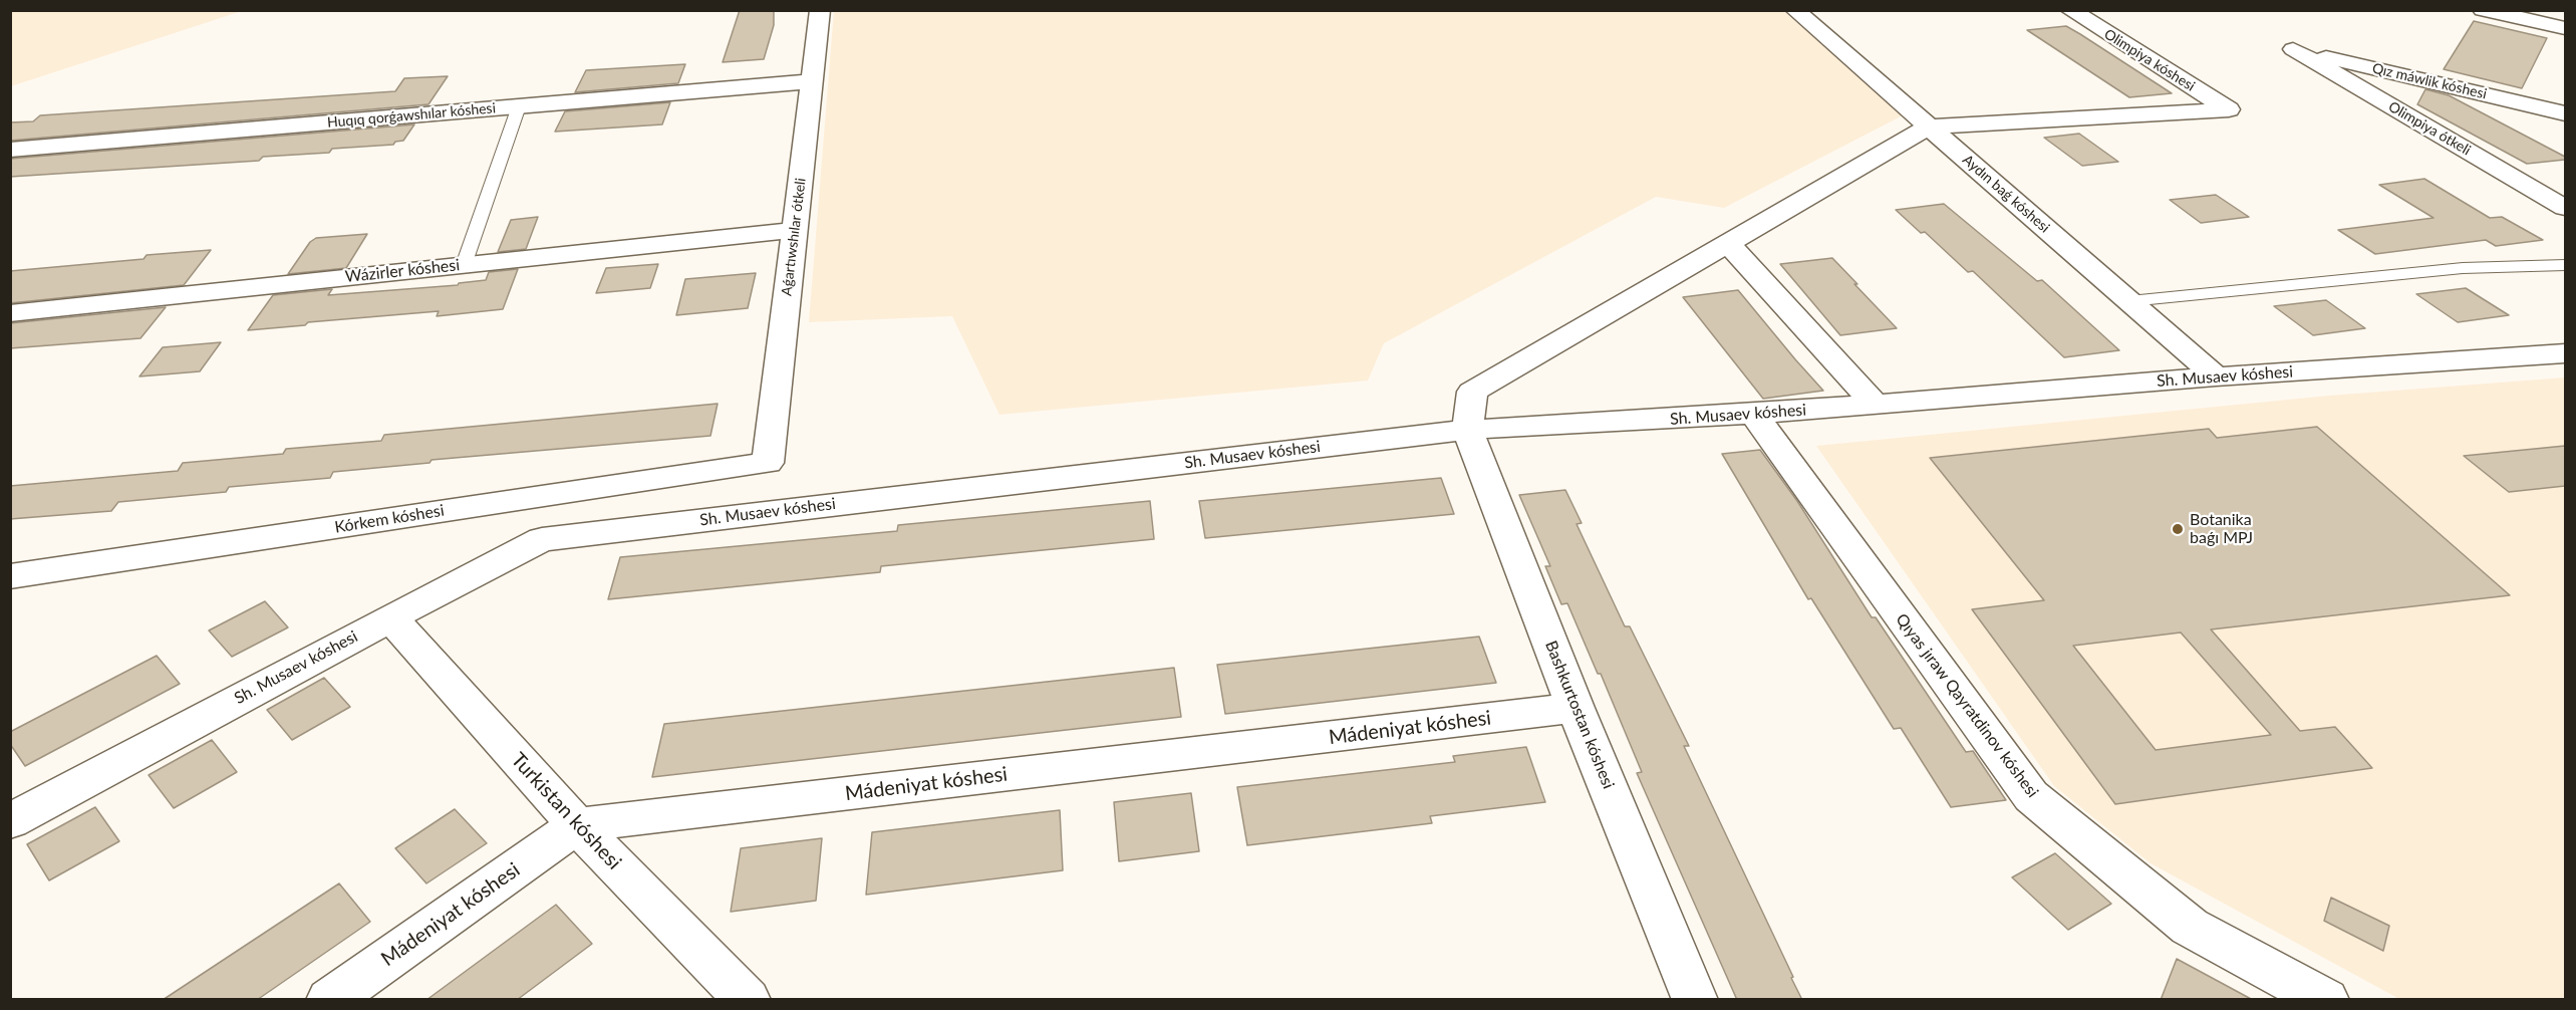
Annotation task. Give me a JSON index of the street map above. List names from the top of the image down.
{
  "streets": {
    "street": [
      "Olimpiya kóshesi",
      "Qız máwlik kóshesi",
      "Huqıq qorǵawshılar kóshesi",
      "Olimpiya ótkeli",
      "Aydın baǵ kóshesi",
      "Aǵartıwshılar ótkeli",
      "Wázirler kóshesi",
      "Sh. Musaev kóshesi",
      "Kórkem kóshesi",
      "Qıyas jıraw Qayratdinov kóshesi",
      "Bashkurtostan kóshesi",
      "Mádeniyat kóshesi",
      "Turkistan kóshesi"
    ]
  },
  "crossings": [
    ["Olimpiya kóshesi", "Aydın baǵ kóshesi"],
    ["Qız máwlik kóshesi", "Olimpiya ótkeli"],
    ["Huqıq qorǵawshılar kóshesi", "Aǵartıwshılar ótkeli"],
    ["Aydın baǵ kóshesi", "Sh. Musaev kóshesi"],
    ["Aǵartıwshılar ótkeli", "Wázirler kóshesi"],
    ["Aǵartıwshılar ótkeli", "Kórkem kóshesi"],
    ["Sh. Musaev kóshesi", "Qıyas jıraw Qayratdinov kóshesi"],
    ["Sh. Musaev kóshesi", "Bashkurtostan kóshesi"],
    ["Sh. Musaev kóshesi", "Turkistan kóshesi"],
    ["Bashkurtostan kóshesi", "Mádeniyat kóshesi"],
    ["Mádeniyat kóshesi", "Turkistan kóshesi"]
  ],
  "places": ["Botanika baǵı MPJ"]
}
